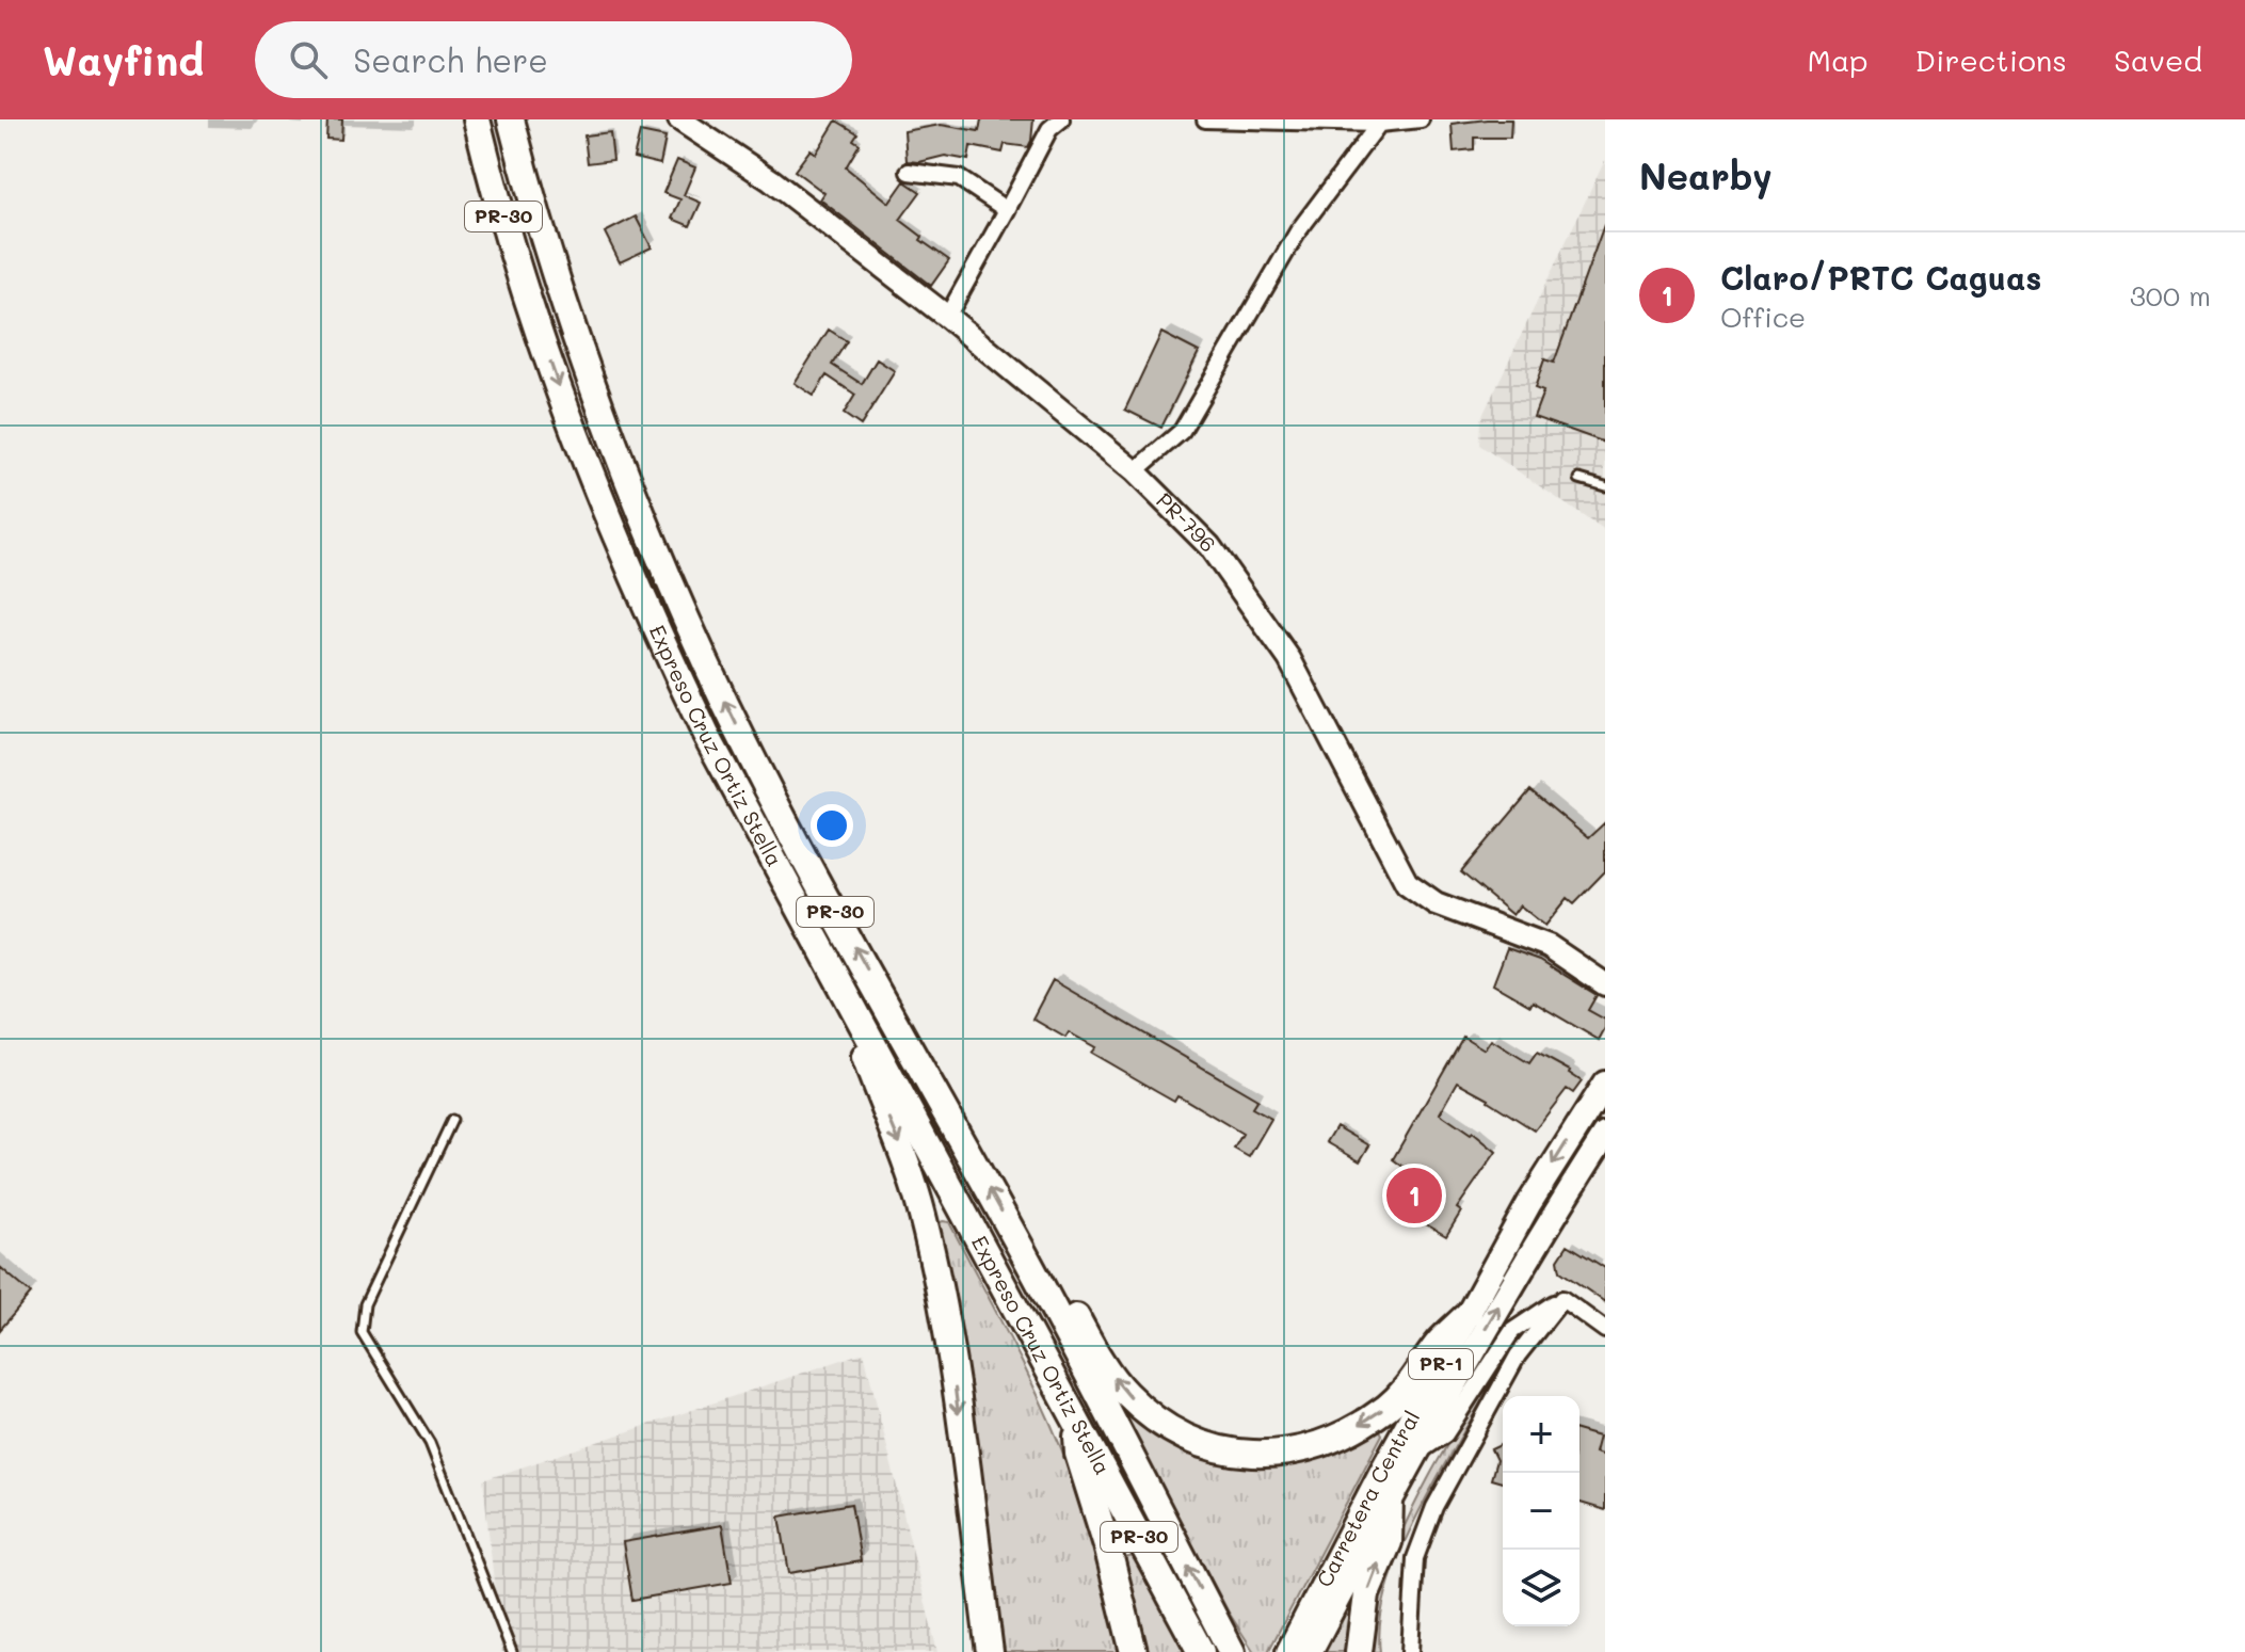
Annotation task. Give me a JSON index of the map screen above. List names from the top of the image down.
{
  "streets": {
    "highway": ["PR-30", "Expreso Cruz Ortiz Stella"],
    "main road": ["PR-1", "Carretera Central"],
    "street": ["PR-796"]
  },
  "page": {
    "header": "Wayfind",
    "search": "Search here",
    "nav": ["Map", "Directions", "Saved"],
    "heading": "Nearby",
    "list": [
      {
        "mark": "1",
        "name": "Claro/PRTC Caguas",
        "note": "Office",
        "value": "300 m"
      }
    ],
    "pins": "1",
    "map_buttons": ["+", "−"]
  }
}
